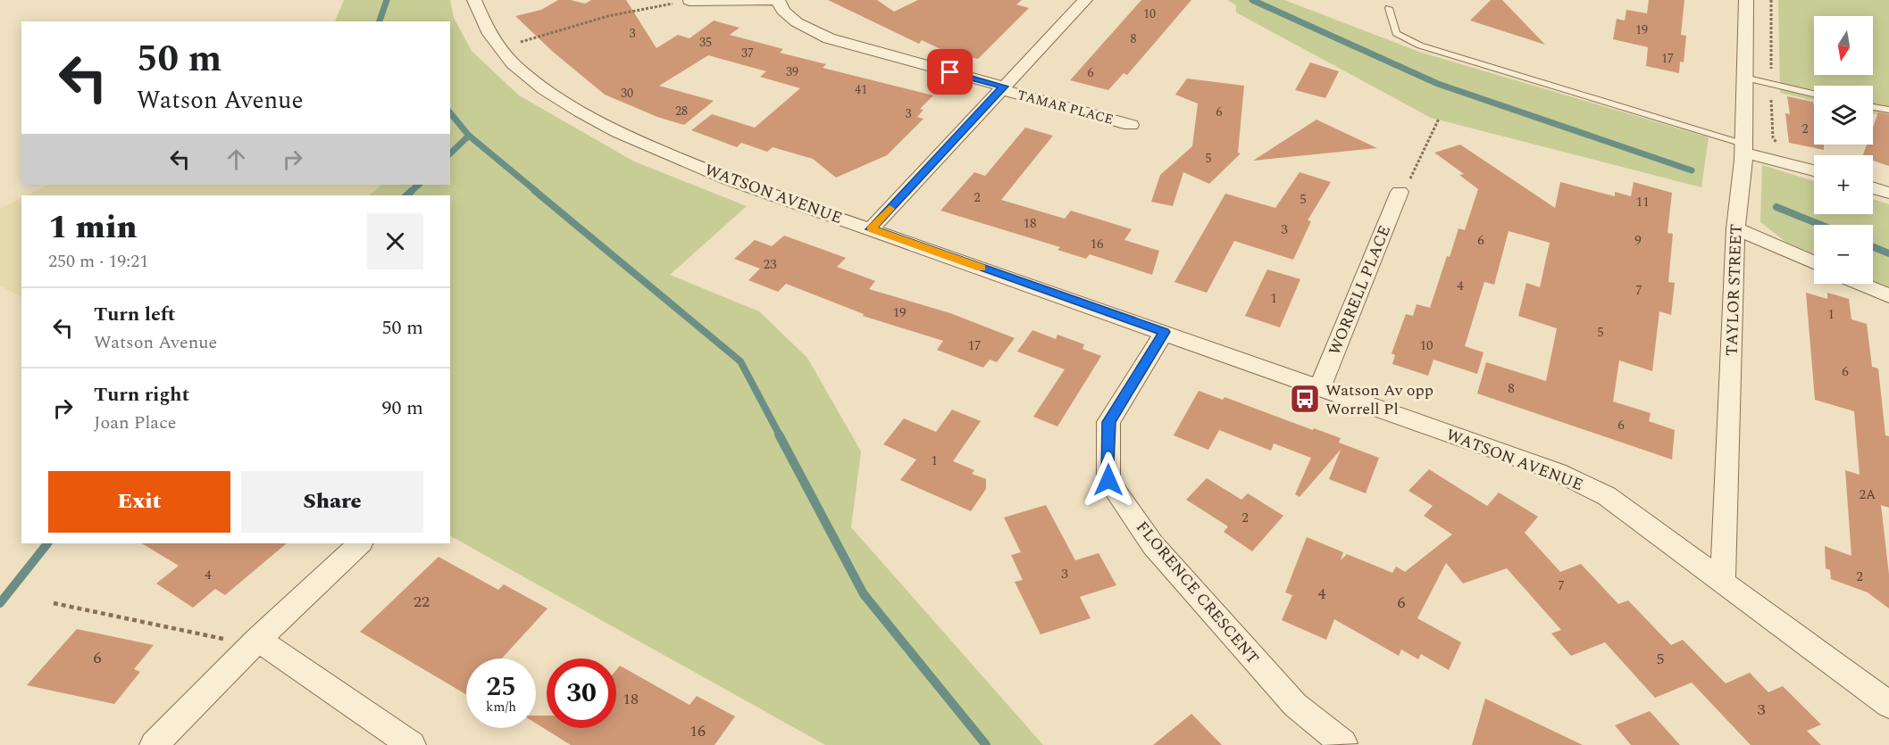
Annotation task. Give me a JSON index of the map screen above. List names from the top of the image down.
{
  "streets": {
    "street": [
      "TAMAR PLACE",
      "WATSON AVENUE",
      "WORRELL PLACE",
      "TAYLOR STREET",
      "FLORENCE CRESCENT"
    ]
  },
  "crossings": [
    ["WATSON AVENUE", "WORRELL PLACE"],
    ["WATSON AVENUE", "TAYLOR STREET"],
    ["WATSON AVENUE", "FLORENCE CRESCENT"]
  ],
  "places": {
    "bus stop": ["Watson Av opp Worrell Pl"]
  },
  "house_numbers": [
    "10",
    "19",
    "3",
    "8",
    "35",
    "37",
    "17",
    "39",
    "6",
    "41",
    "30",
    "28",
    "6",
    "3",
    "2",
    "5",
    "2",
    "5",
    "11",
    "18",
    "3",
    "6",
    "9",
    "16",
    "23",
    "4",
    "7",
    "1",
    "19",
    "1",
    "5",
    "17",
    "10",
    "6",
    "8",
    "6",
    "1",
    "2A",
    "2",
    "3",
    "4",
    "2",
    "7",
    "4",
    "22",
    "6",
    "6",
    "5",
    "18",
    "3",
    "16"
  ],
  "north": "bottom",
  "page": {
    "map_buttons": ["+", "−"],
    "turn": ["50 m", "Watson Avenue"],
    "heading": ["1 min", "250 m · 19:21"],
    "list": [
      {
        "name": "Turn left",
        "note": "Watson Avenue",
        "value": "50 m"
      },
      {
        "name": "Turn right",
        "note": "Joan Place",
        "value": "90 m"
      }
    ],
    "buttons": ["Exit", "Share"],
    "speed": "25 km/h",
    "limit": "30"
  }
}
